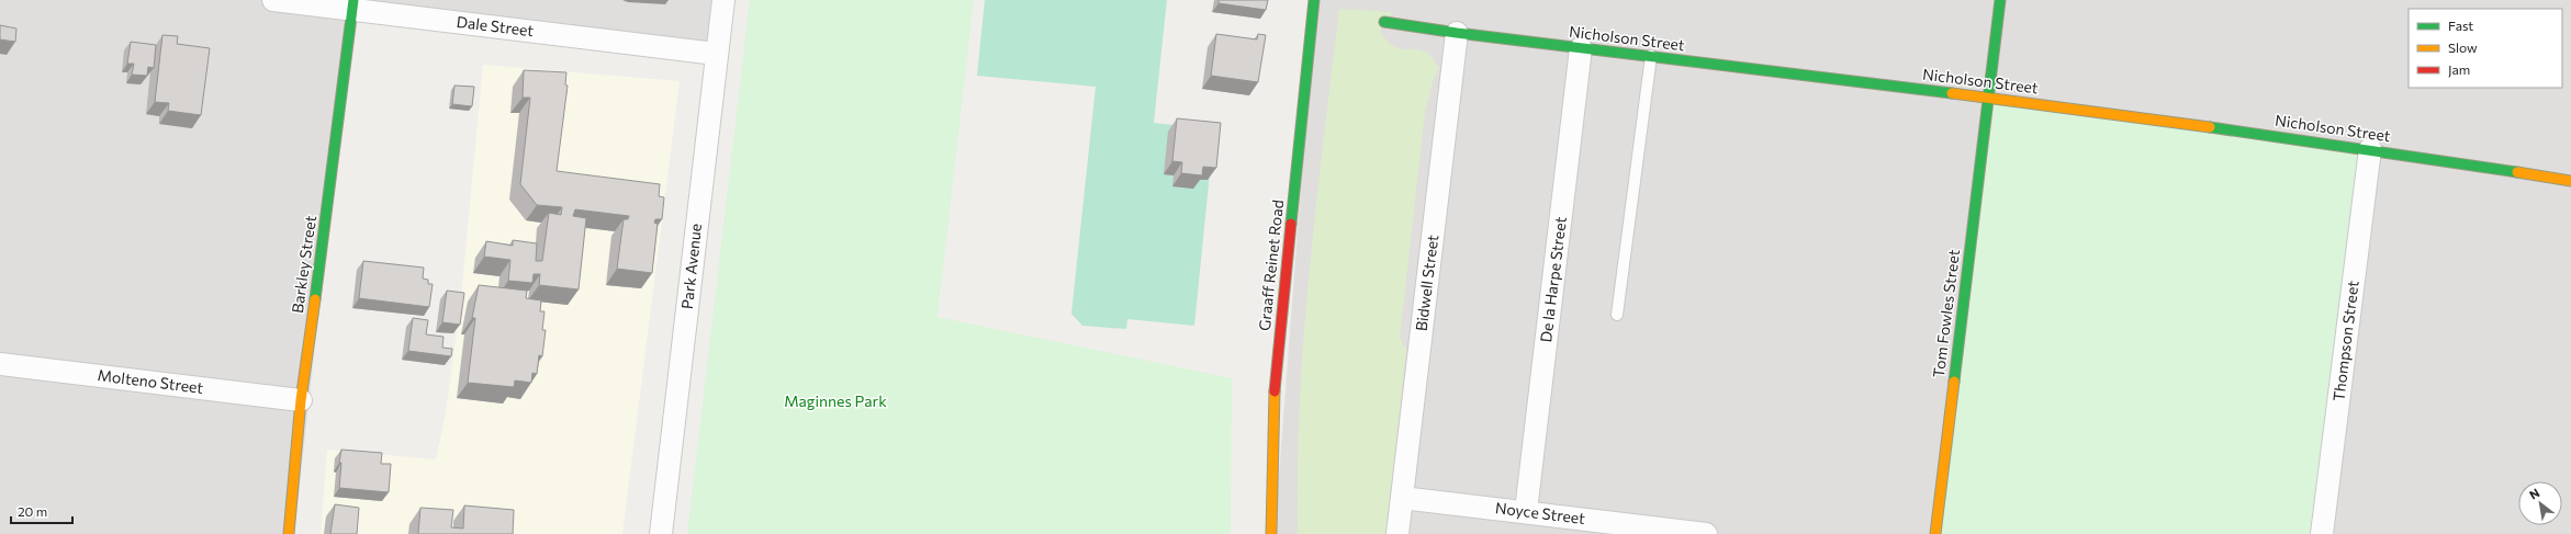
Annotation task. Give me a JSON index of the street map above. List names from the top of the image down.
{
  "streets": {
    "street": [
      "Dale Street",
      "Nicholson Street",
      "Barkley Street",
      "Graaff Reinet Road",
      "Park Avenue",
      "De la Harpe Street",
      "Bidwell Street",
      "Tom Fowles Street",
      "Thompson Street",
      "Molteno Street",
      "Noyce Street"
    ]
  },
  "crossings": [
    ["Dale Street", "Barkley Street"],
    ["Dale Street", "Park Avenue"],
    ["Nicholson Street", "De la Harpe Street"],
    ["Nicholson Street", "Bidwell Street"],
    ["Nicholson Street", "Tom Fowles Street"],
    ["Nicholson Street", "Thompson Street"],
    ["Barkley Street", "Molteno Street"],
    ["De la Harpe Street", "Noyce Street"],
    ["Bidwell Street", "Noyce Street"]
  ],
  "parks": ["Maginnes Park"],
  "legend": ["Fast", "Slow", "Jam"],
  "scale_bar": "20 m",
  "north": "top left"
}
